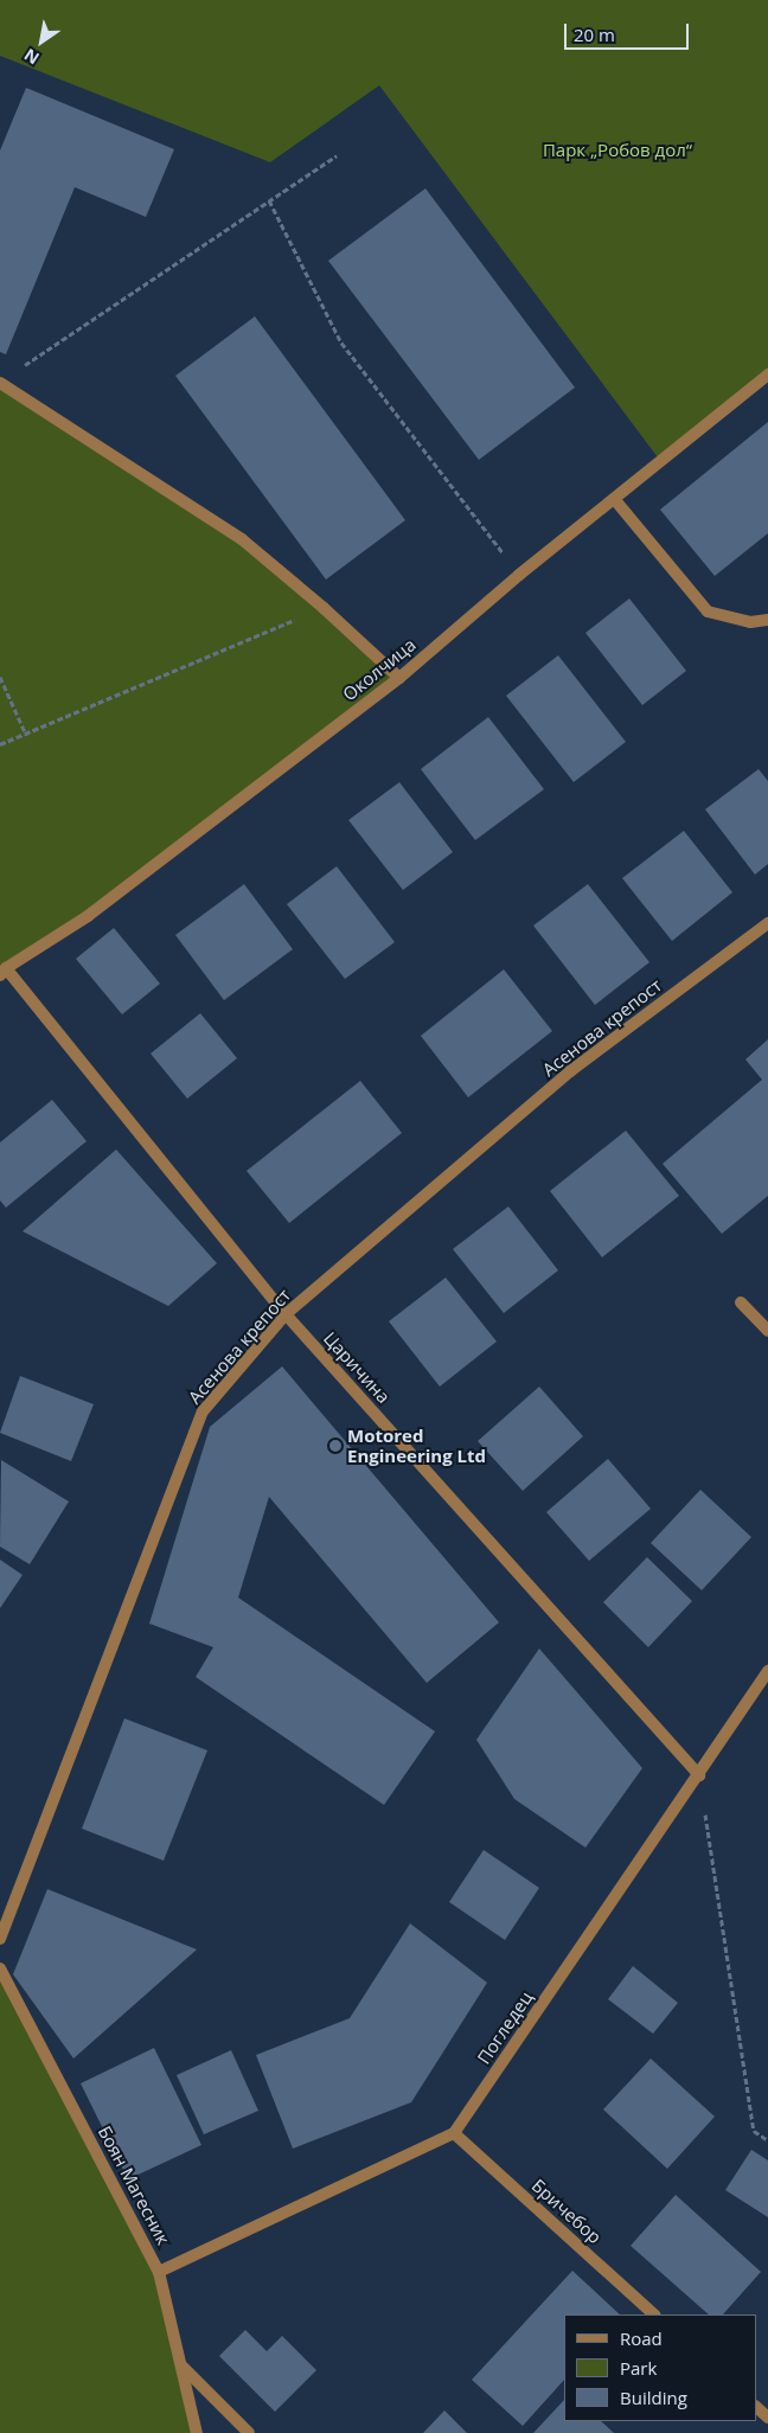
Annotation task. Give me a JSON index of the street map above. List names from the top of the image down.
{
  "streets": {
    "street": [
      "Околчица",
      "Асенова крепост",
      "Царичина",
      "Погледец",
      "Боян Магесник",
      "Бричебор"
    ]
  },
  "crossings": [
    ["Околчица", "Царичина"],
    ["Асенова крепост", "Царичина"],
    ["Царичина", "Погледец"],
    ["Погледец", "Бричебор"]
  ],
  "parks": ["Парк „Робов дол“"],
  "places": ["Motored Engineering Ltd"],
  "legend": ["Road", "Park", "Building"],
  "scale_bar": "20 m",
  "north": "bottom left"
}
